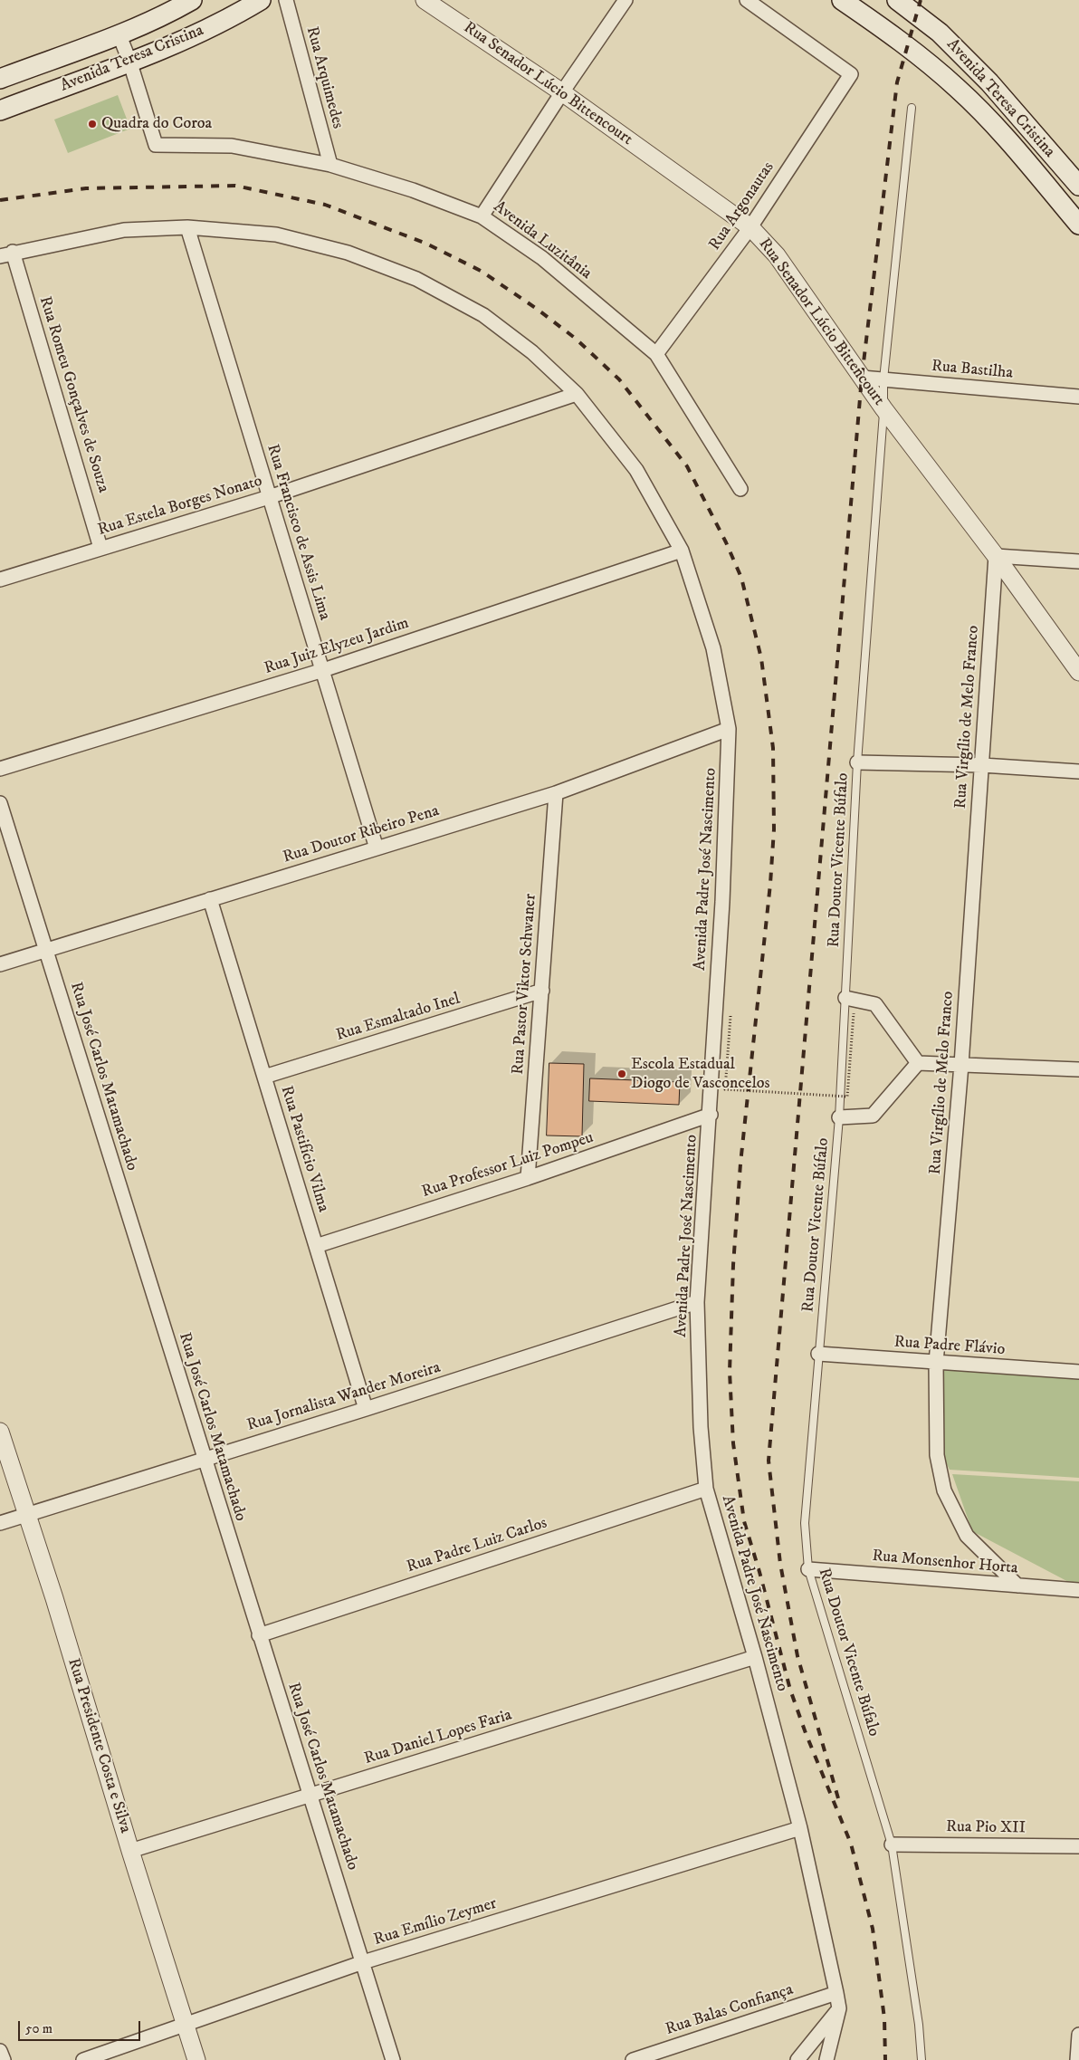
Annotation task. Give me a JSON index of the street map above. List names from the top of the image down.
{
  "streets": {
    "main road": ["Avenida Teresa Cristina"],
    "street": [
      "Rua Arquimedes",
      "Rua Senador Lúcio Bittencourt",
      "Rua Argonautas",
      "Avenida Luzitânia",
      "Rua Bastilha",
      "Rua Romeu Gonçalves de Souza",
      "Rua Estela Borges Nonato",
      "Rua Francisco de Assis Lima",
      "Rua Juiz Elyzeu Jardim",
      "Rua Virgílio de Melo Franco",
      "Rua Doutor Ribeiro Pena",
      "Avenida Padre José Nascimento",
      "Rua Pastor Viktor Schwaner",
      "Rua Esmaltado Inel",
      "Rua José Carlos Matamachado",
      "Rua Pastifício Vilma",
      "Rua Professor Luiz Pompeu",
      "Rua Padre Flávio",
      "Rua Jornalista Wander Moreira",
      "Rua Padre Luiz Carlos",
      "Rua Monsenhor Horta",
      "Rua Daniel Lopes Faria",
      "Rua Presidente Costa e Silva",
      "Rua Pio XII",
      "Rua Emílio Zeymer",
      "Rua Balas Confiança"
    ],
    "lane": ["Rua Doutor Vicente Búfalo"]
  },
  "crossings": [
    ["Avenida Teresa Cristina", "Avenida Luzitânia"],
    ["Rua Arquimedes", "Avenida Luzitânia"],
    ["Rua Senador Lúcio Bittencourt", "Rua Argonautas"],
    ["Rua Senador Lúcio Bittencourt", "Rua Bastilha"],
    ["Rua Senador Lúcio Bittencourt", "Rua Virgílio de Melo Franco"],
    ["Rua Senador Lúcio Bittencourt", "Rua Doutor Vicente Búfalo"],
    ["Rua Argonautas", "Avenida Luzitânia"],
    ["Rua Bastilha", "Rua Doutor Vicente Búfalo"],
    ["Rua Romeu Gonçalves de Souza", "Rua Estela Borges Nonato"],
    ["Rua Romeu Gonçalves de Souza", "Avenida Padre José Nascimento"],
    ["Rua Estela Borges Nonato", "Rua Francisco de Assis Lima"],
    ["Rua Estela Borges Nonato", "Avenida Padre José Nascimento"],
    ["Rua Francisco de Assis Lima", "Rua Juiz Elyzeu Jardim"],
    ["Rua Francisco de Assis Lima", "Rua Doutor Ribeiro Pena"],
    ["Rua Francisco de Assis Lima", "Avenida Padre José Nascimento"],
    ["Rua Juiz Elyzeu Jardim", "Avenida Padre José Nascimento"],
    ["Rua Virgílio de Melo Franco", "Rua Padre Flávio"],
    ["Rua Virgílio de Melo Franco", "Rua Monsenhor Horta"],
    ["Rua Doutor Ribeiro Pena", "Avenida Padre José Nascimento"],
    ["Rua Doutor Ribeiro Pena", "Rua Pastor Viktor Schwaner"],
    ["Rua Doutor Ribeiro Pena", "Rua José Carlos Matamachado"],
    ["Rua Doutor Ribeiro Pena", "Rua Pastifício Vilma"],
    ["Rua Doutor Vicente Búfalo", "Rua Padre Flávio"],
    ["Rua Doutor Vicente Búfalo", "Rua Monsenhor Horta"],
    ["Rua Doutor Vicente Búfalo", "Rua Pio XII"],
    ["Avenida Padre José Nascimento", "Rua Professor Luiz Pompeu"],
    ["Avenida Padre José Nascimento", "Rua Jornalista Wander Moreira"],
    ["Avenida Padre José Nascimento", "Rua Padre Luiz Carlos"],
    ["Avenida Padre José Nascimento", "Rua Daniel Lopes Faria"],
    ["Avenida Padre José Nascimento", "Rua Emílio Zeymer"],
    ["Avenida Padre José Nascimento", "Rua Balas Confiança"],
    ["Rua Pastor Viktor Schwaner", "Rua Esmaltado Inel"],
    ["Rua Pastor Viktor Schwaner", "Rua Professor Luiz Pompeu"],
    ["Rua Esmaltado Inel", "Rua Pastifício Vilma"],
    ["Rua José Carlos Matamachado", "Rua Jornalista Wander Moreira"],
    ["Rua José Carlos Matamachado", "Rua Padre Luiz Carlos"],
    ["Rua José Carlos Matamachado", "Rua Daniel Lopes Faria"],
    ["Rua José Carlos Matamachado", "Rua Emílio Zeymer"],
    ["Rua Pastifício Vilma", "Rua Professor Luiz Pompeu"],
    ["Rua Pastifício Vilma", "Rua Jornalista Wander Moreira"],
    ["Rua Jornalista Wander Moreira", "Rua Presidente Costa e Silva"],
    ["Rua Daniel Lopes Faria", "Rua Presidente Costa e Silva"],
    ["Rua Presidente Costa e Silva", "Rua Emílio Zeymer"]
  ],
  "places": ["Quadra do Coroa", "Escola Estadual Diogo de Vasconcelos"],
  "scale_bar": "50 m"
}
